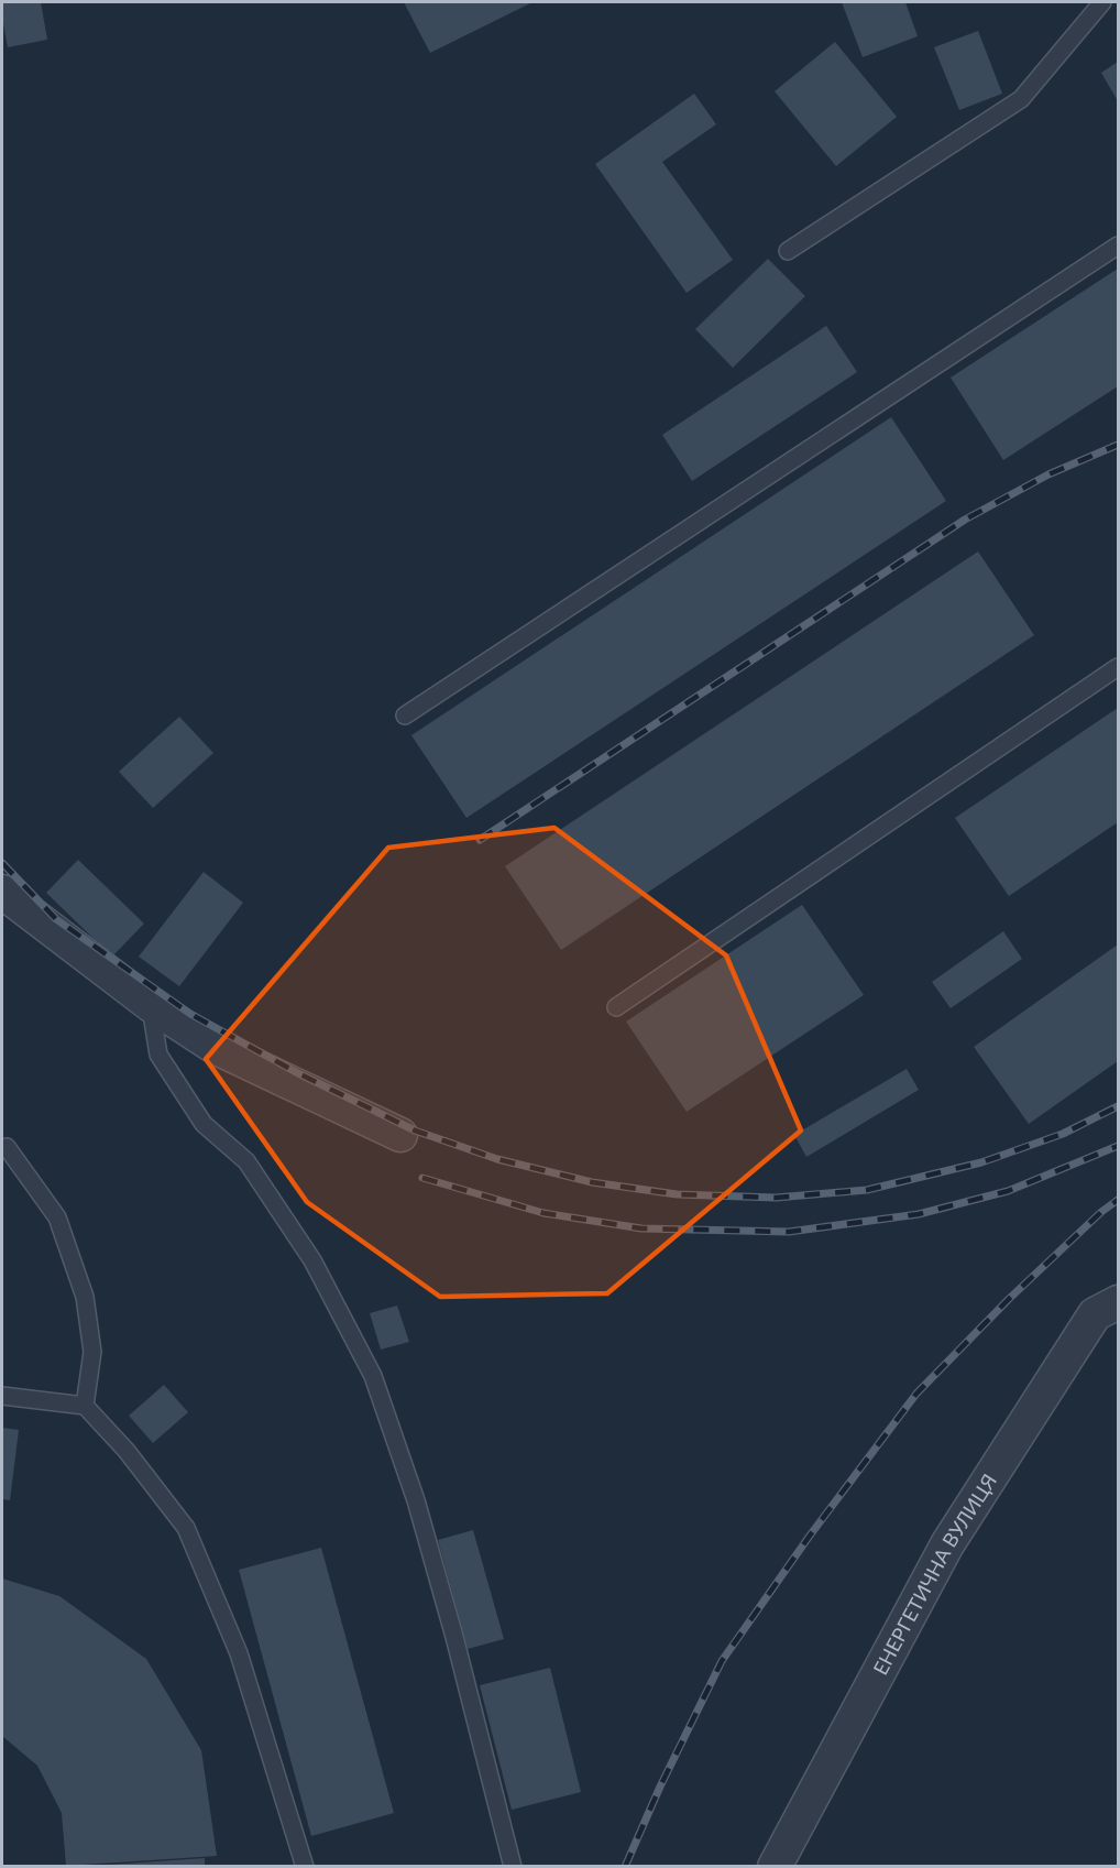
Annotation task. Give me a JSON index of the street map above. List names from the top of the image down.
{
  "streets": {
    "street": ["ЕНЕРГЕТИЧНА ВУЛИЦЯ"]
  }
}
